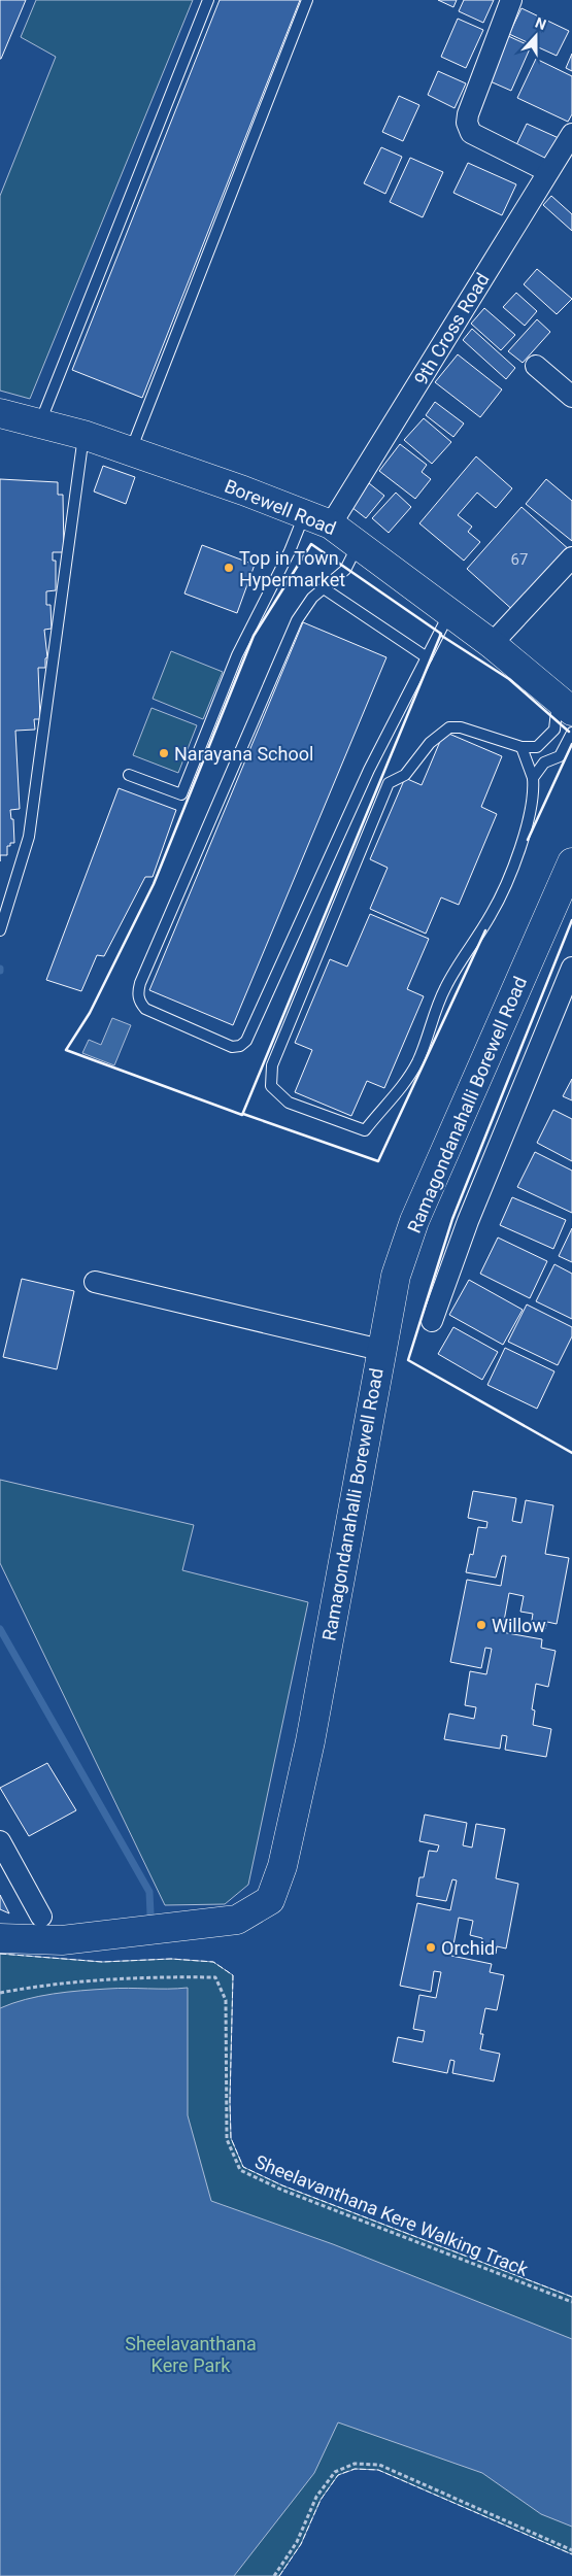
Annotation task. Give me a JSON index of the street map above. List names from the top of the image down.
{
  "streets": {
    "street": ["9th Cross Road", "Borewell Road", "Ramagondanahalli Borewell Road"],
    "path": ["Sheelavanthana Kere Walking Track"]
  },
  "crossings": [
    ["9th Cross Road", "Borewell Road"]
  ],
  "parks": ["Sheelavanthana Kere Park"],
  "places": [
    "Top in Town Hypermarket",
    "Narayana School",
    "Willow",
    "Orchid"
  ],
  "house_numbers": ["67"],
  "north": "top"
}
